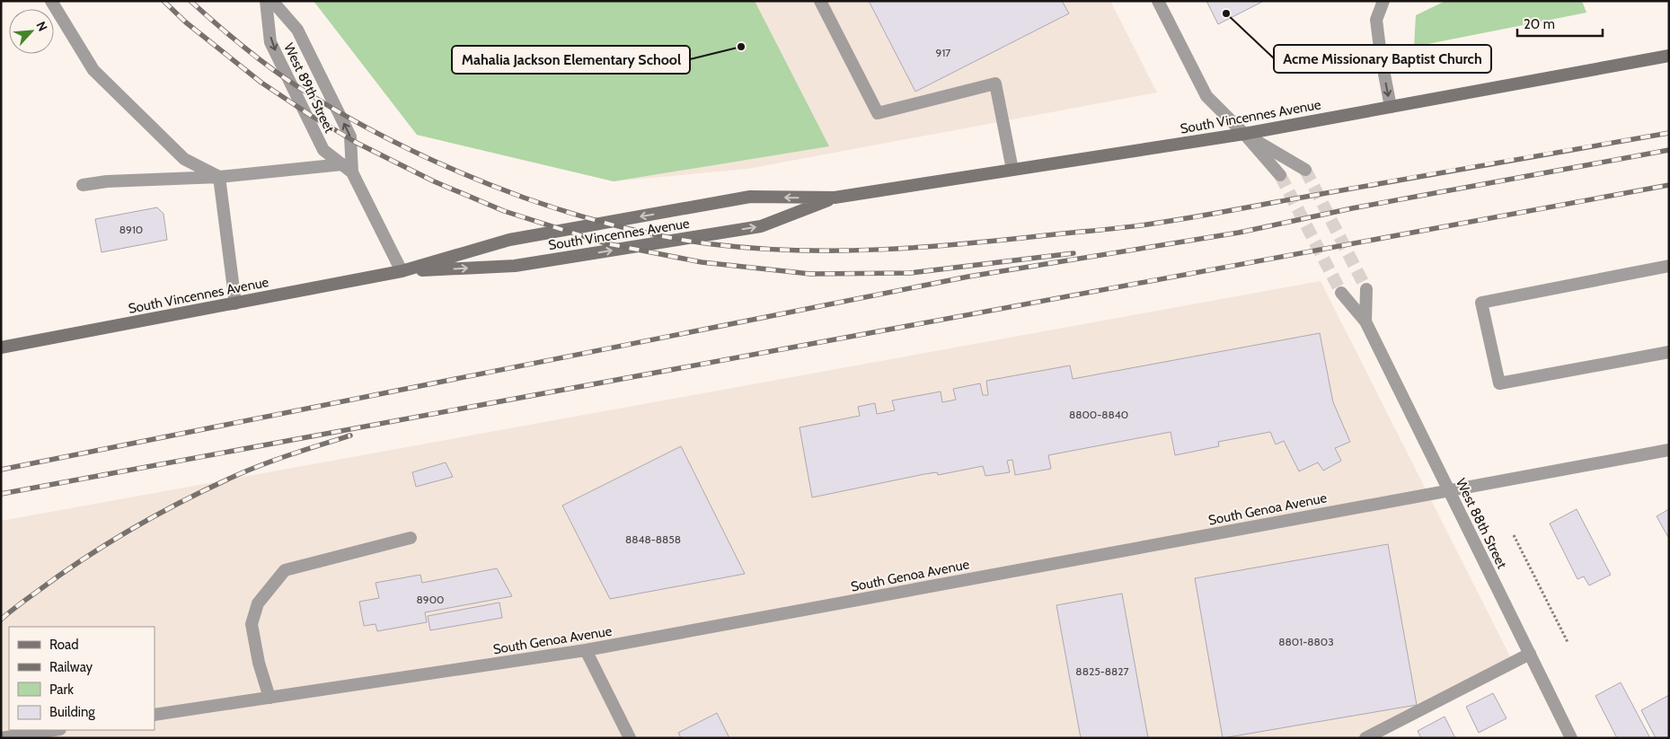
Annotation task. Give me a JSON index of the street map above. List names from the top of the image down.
{
  "streets": {
    "main road": ["South Vincennes Avenue"],
    "street": ["West 89th Street", "South Genoa Avenue", "West 88th Street"]
  },
  "crossings": [
    ["West 89th Street", "South Vincennes Avenue"],
    ["South Genoa Avenue", "West 88th Street"]
  ],
  "places": ["Acme Missionary Baptist Church", "Mahalia Jackson Elementary School"],
  "house_numbers": [
    "917",
    "8910",
    "8800-8840",
    "8848-8858",
    "8900",
    "8801-8803",
    "8825-8827"
  ],
  "legend": [
    "Road",
    "Railway",
    "Park",
    "Building"
  ],
  "scale_bar": "20 m",
  "north": "top right"
}
